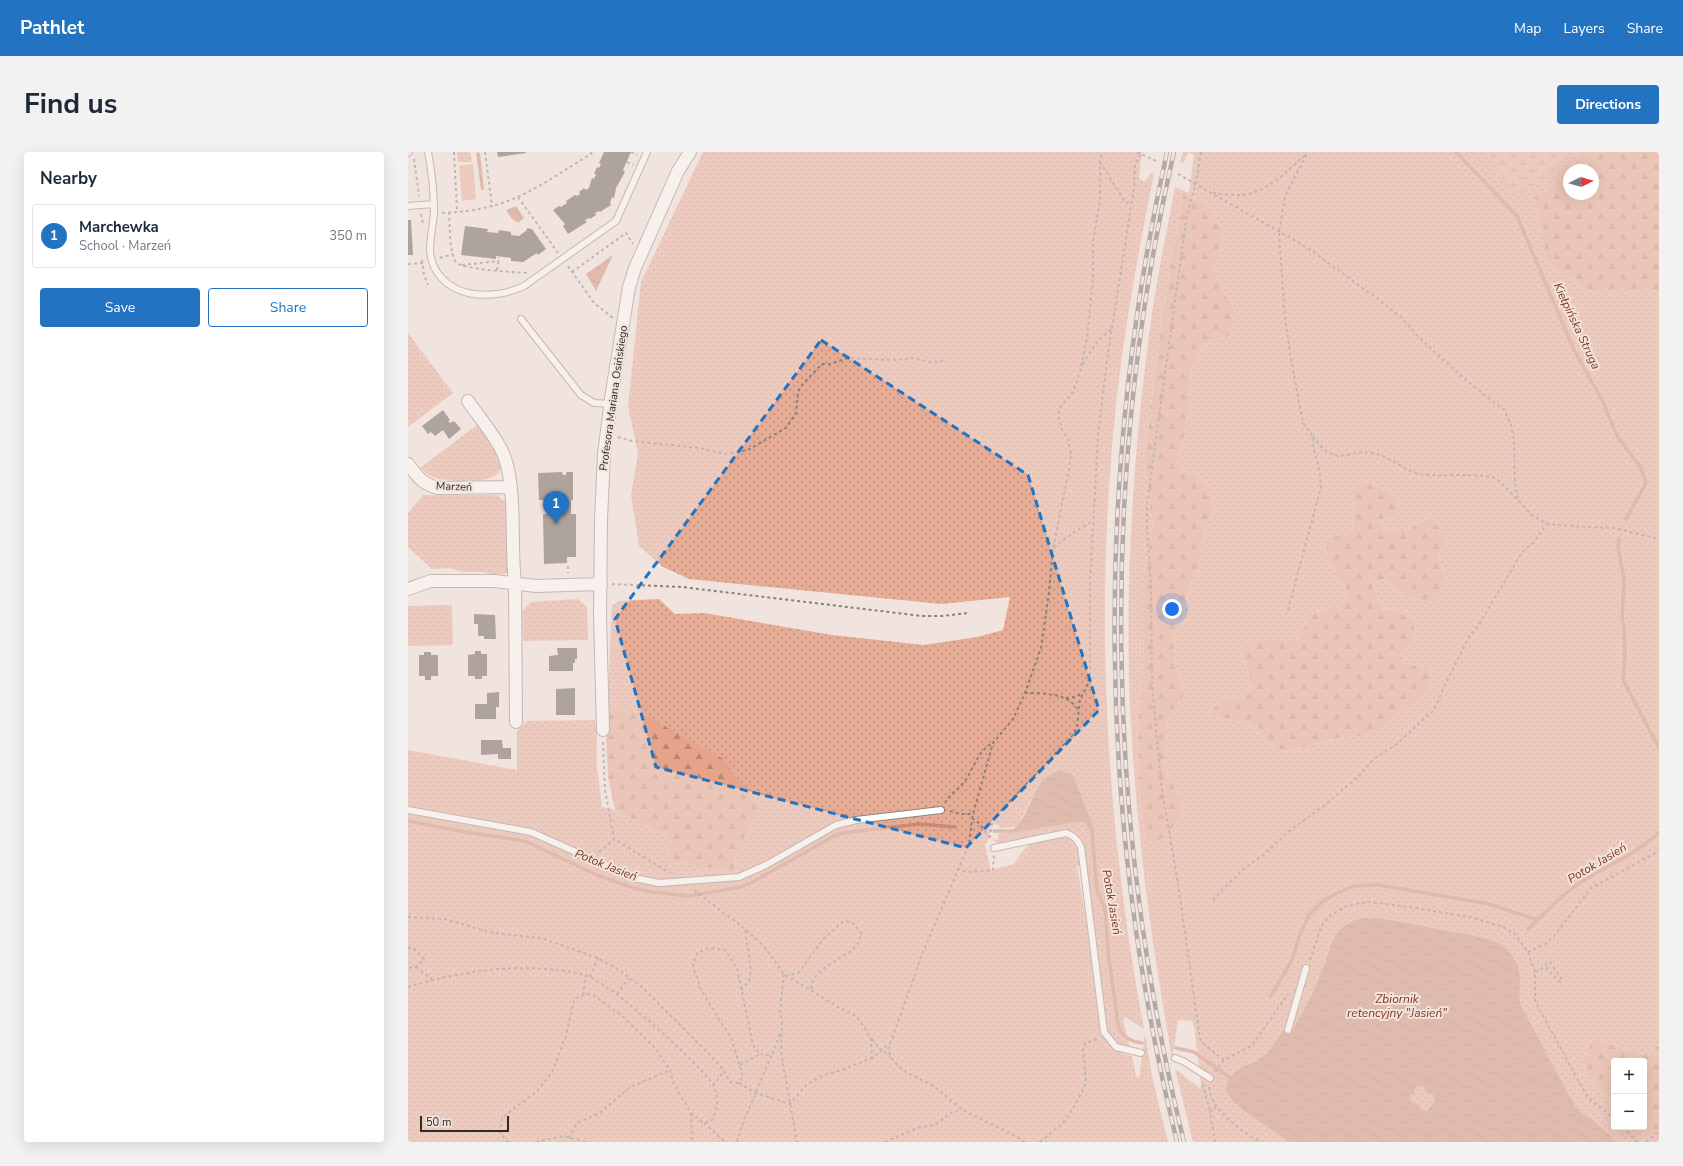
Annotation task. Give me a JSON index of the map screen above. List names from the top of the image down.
{
  "streets": {
    "street": ["Profesora Mariana Osińskiego", "Marzeń"]
  },
  "water": ["Kiełpińska Struga", "Potok Jasień", "Zbiornik retencyjny \"Jasień\""],
  "scale_bar": "50 m",
  "north": "right",
  "page": {
    "header": "Pathlet",
    "nav": ["Map", "Layers", "Share"],
    "title": "Find us",
    "buttons": [
      "Directions",
      ["Save", "Share"]
    ],
    "heading": "Nearby",
    "list": [
      {
        "mark": "1",
        "name": "Marchewka",
        "note": "School · Marzeń",
        "value": "350 m"
      }
    ],
    "pins": "1",
    "map_buttons": ["+", "−"],
    "scale": "50 m"
  }
}
